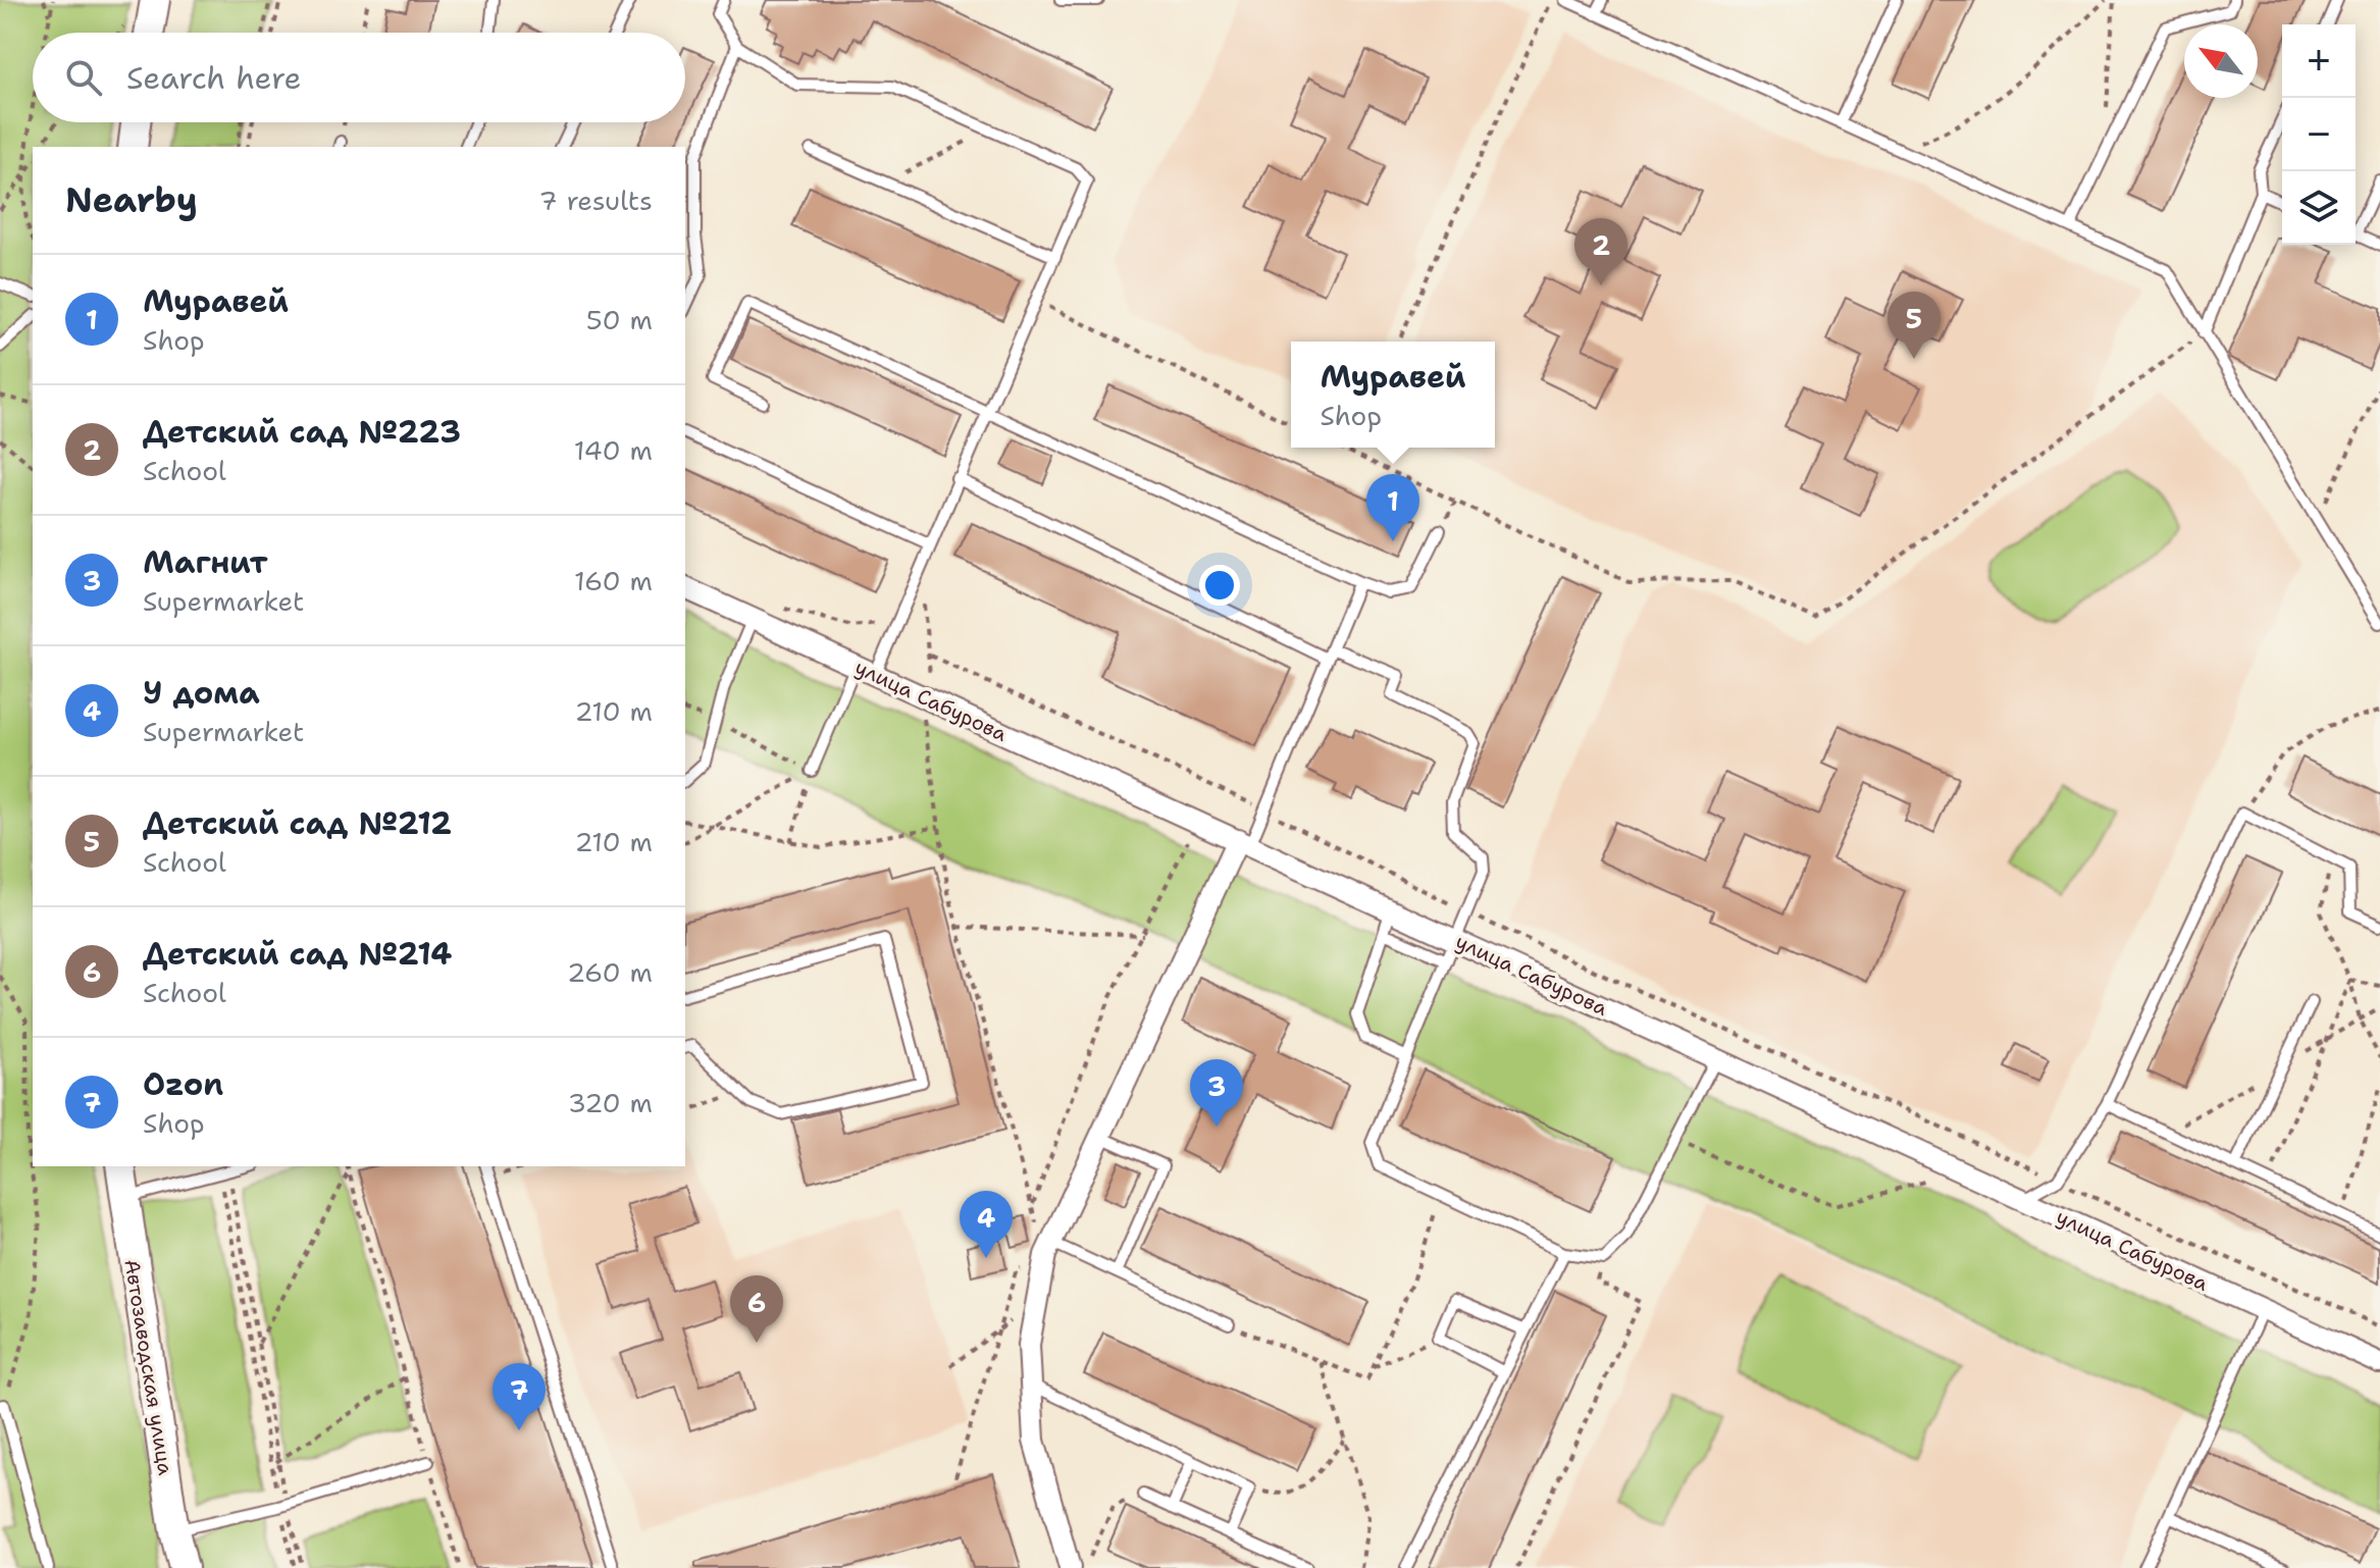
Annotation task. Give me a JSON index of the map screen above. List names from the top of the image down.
{
  "streets": {
    "main road": ["Автозаводская улица"],
    "street": ["улица Сабурова"]
  },
  "north": "top left",
  "page": {
    "map_buttons": ["+", "−"],
    "search": "Search here",
    "heading": ["Nearby", "7 results"],
    "pins": [
      "2",
      "5",
      "1",
      "3",
      "4",
      "6",
      "7"
    ],
    "list": [
      {
        "mark": "1",
        "name": "Муравей",
        "note": "Shop",
        "value": "50 m"
      },
      {
        "mark": "2",
        "name": "Детский сад №223",
        "note": "School",
        "value": "140 m"
      },
      {
        "mark": "3",
        "name": "Магнит",
        "note": "Supermarket",
        "value": "160 m"
      },
      {
        "mark": "4",
        "name": "У дома",
        "note": "Supermarket",
        "value": "210 m"
      },
      {
        "mark": "5",
        "name": "Детский сад №212",
        "note": "School",
        "value": "210 m"
      },
      {
        "mark": "6",
        "name": "Детский сад №214",
        "note": "School",
        "value": "260 m"
      },
      {
        "mark": "7",
        "name": "Ozon",
        "note": "Shop",
        "value": "320 m"
      }
    ],
    "popup": ["Муравей", "Shop"]
  }
}
